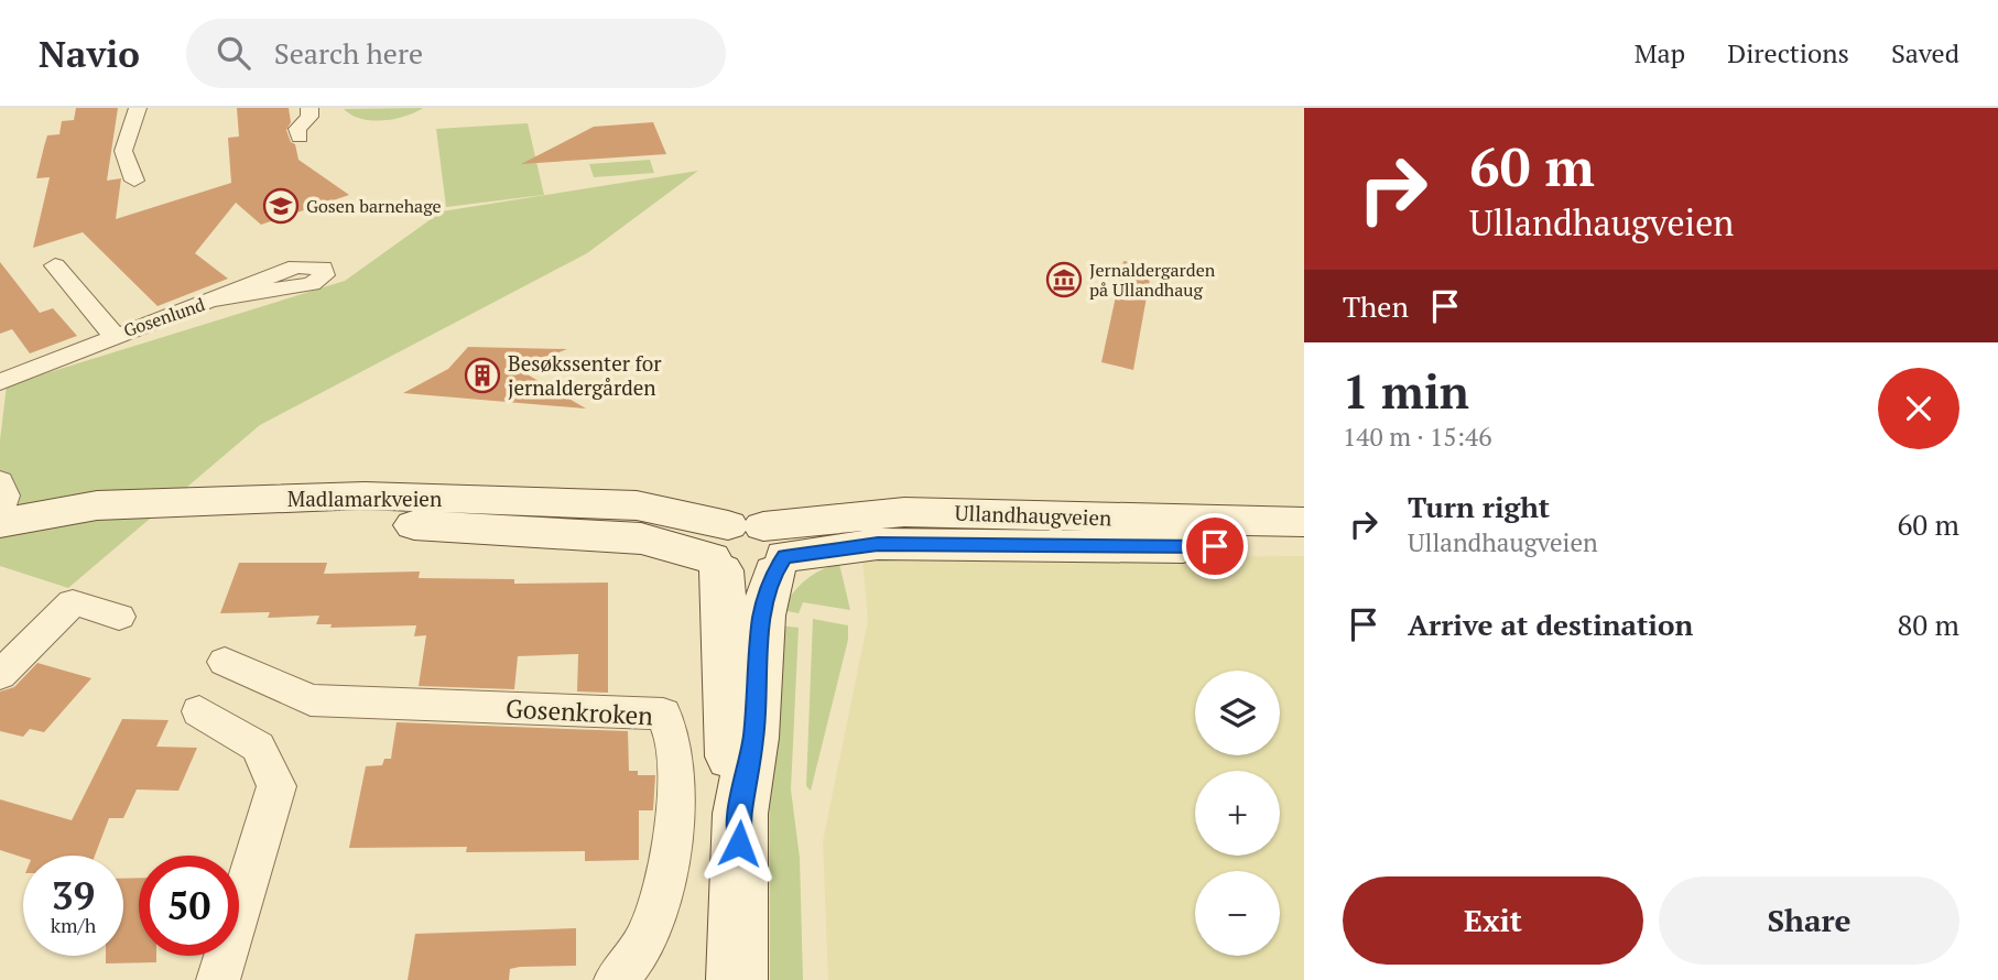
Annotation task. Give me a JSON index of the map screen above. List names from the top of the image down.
{
  "streets": {
    "main road": ["Madlamarkveien", "Ullandhaugveien"],
    "street": ["Gosenlund", "Gosenkroken"]
  },
  "crossings": [
    ["Madlamarkveien", "Ullandhaugveien"]
  ],
  "places": {
    "school or university": ["Gosen barnehage"],
    "museum": ["Jernaldergarden på Ullandhaug"],
    "building": ["Besøkssenter for jernaldergården"]
  },
  "page": {
    "header": "Navio",
    "search": "Search here",
    "nav": ["Map", "Directions", "Saved"],
    "turn": ["60 m", "Ullandhaugveien"],
    "then": "Then",
    "heading": ["1 min", "140 m · 15:46"],
    "list": [
      {
        "name": "Turn right",
        "note": "Ullandhaugveien",
        "value": "60 m"
      },
      {
        "name": "Arrive at destination",
        "value": "80 m"
      }
    ],
    "map_buttons": ["+", "−"],
    "speed": "39 km/h",
    "limit": "50",
    "buttons": ["Exit", "Share"]
  }
}
